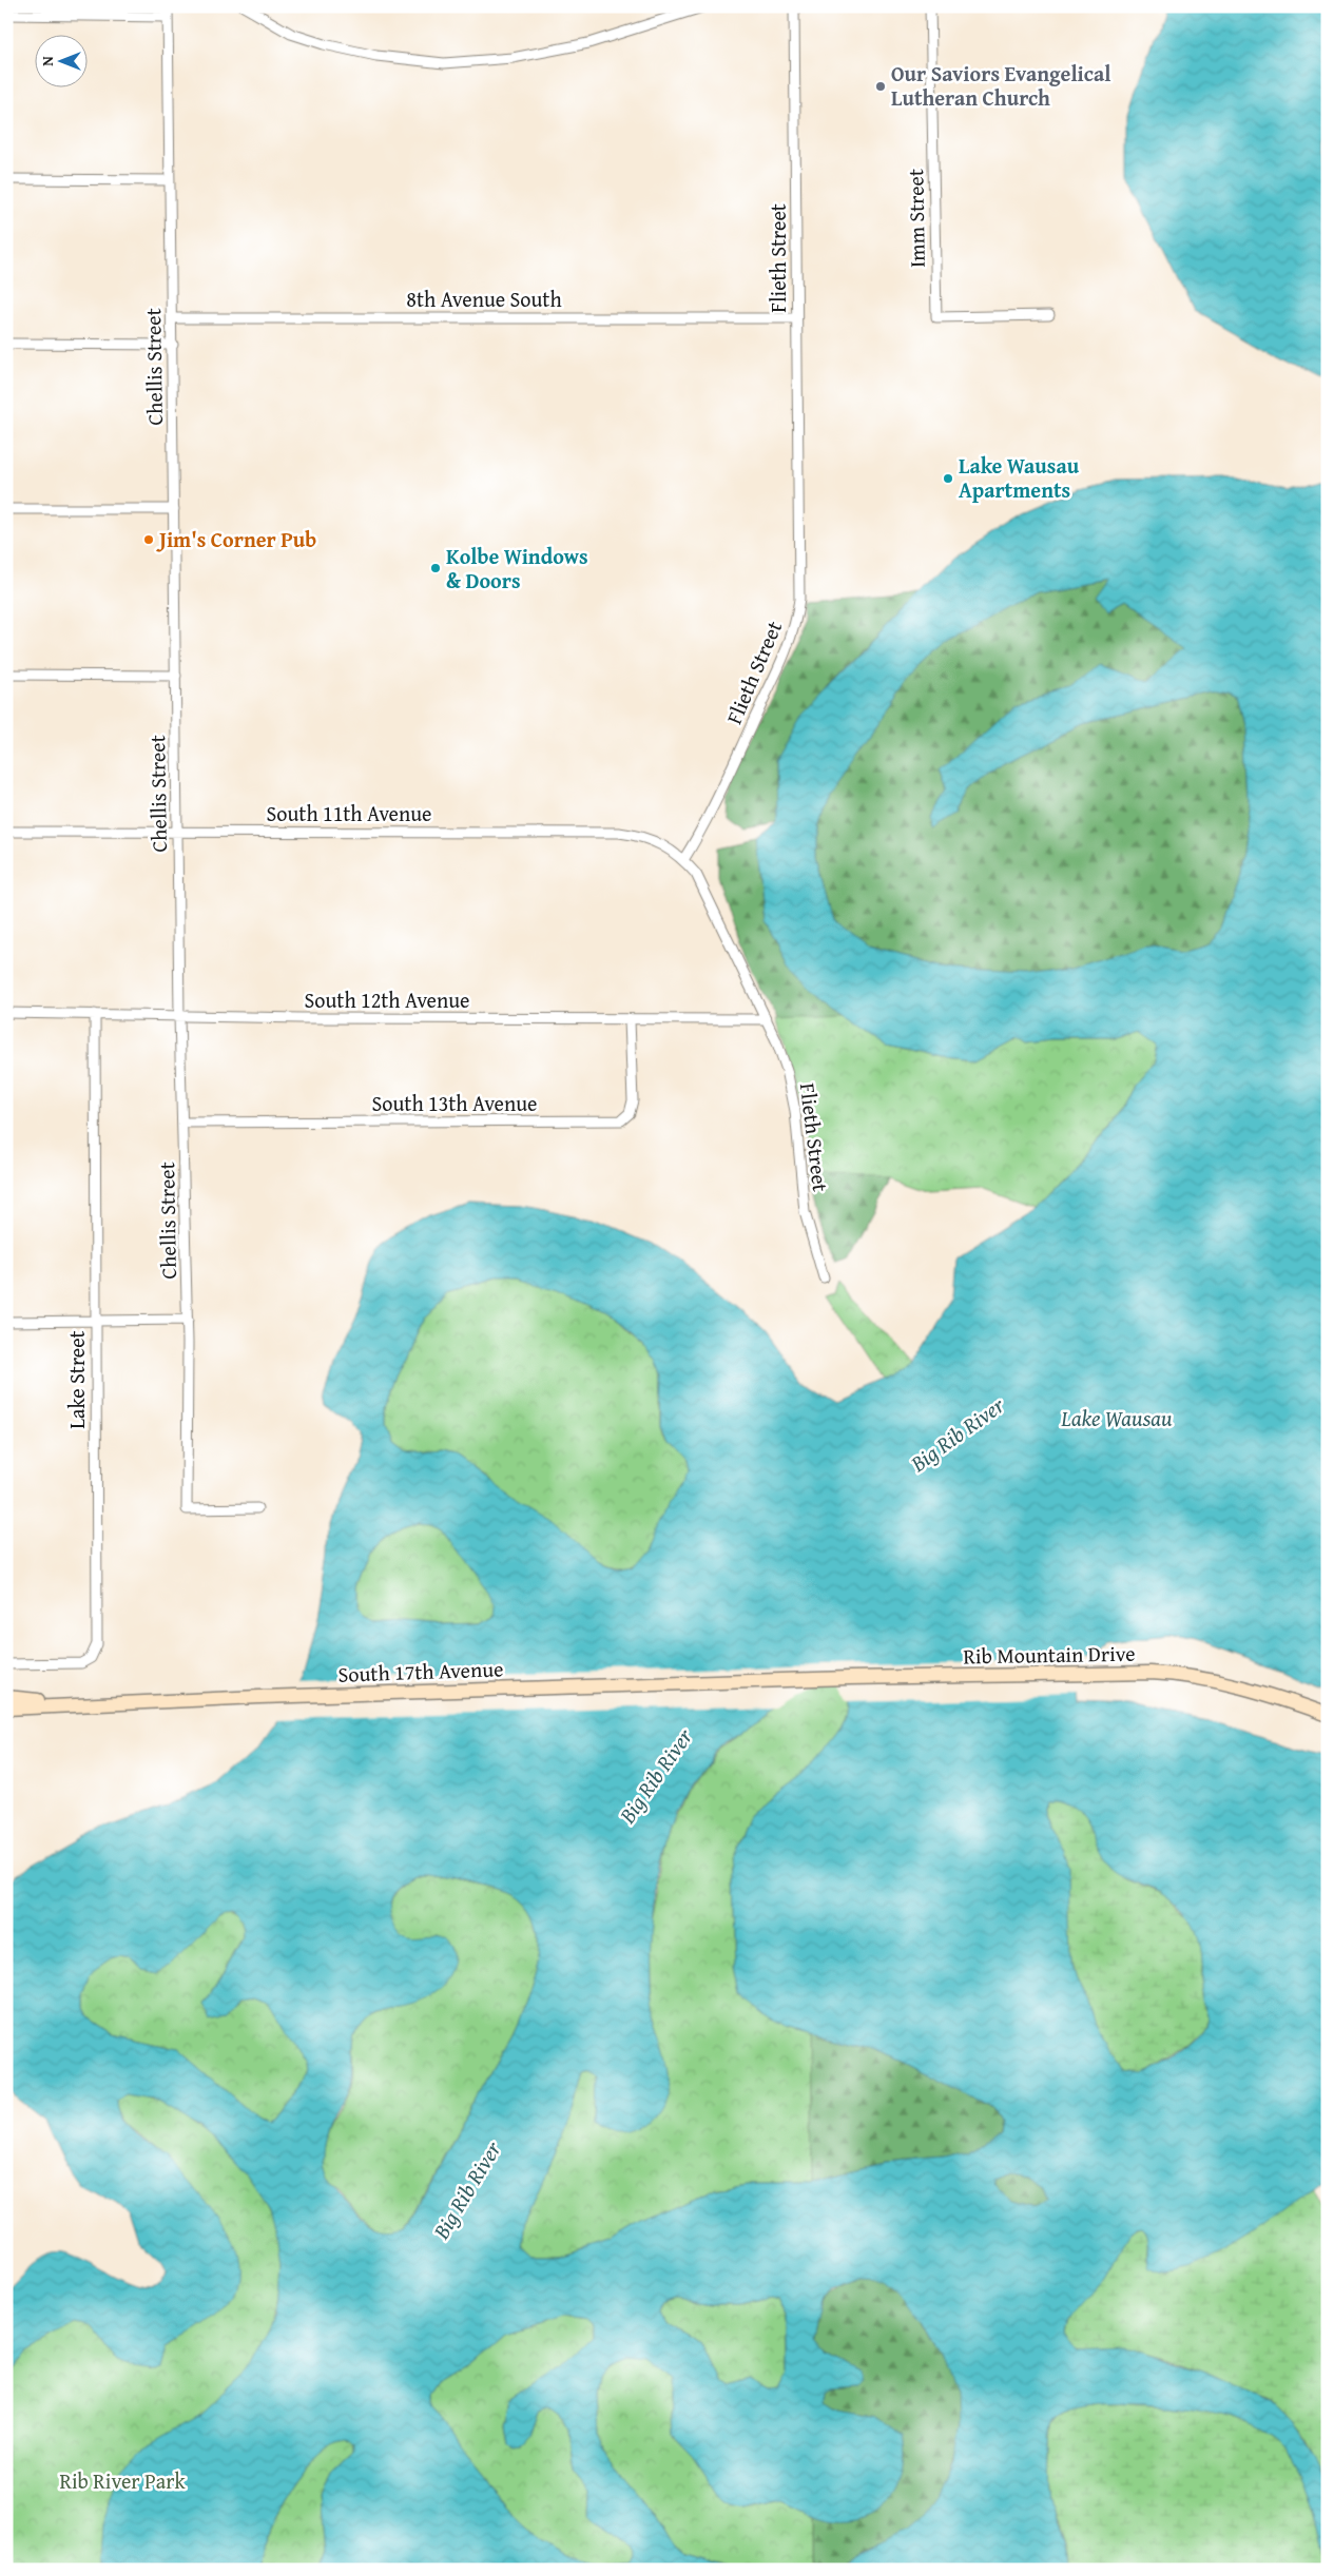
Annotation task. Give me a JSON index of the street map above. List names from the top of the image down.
{
  "streets": {
    "main road": ["Rib Mountain Drive", "South 17th Avenue"],
    "street": [
      "Imm Street",
      "Flieth Street",
      "8th Avenue South",
      "Chellis Street",
      "South 11th Avenue",
      "South 12th Avenue",
      "South 13th Avenue",
      "Lake Street"
    ]
  },
  "crossings": [
    ["Flieth Street", "8th Avenue South"],
    ["Flieth Street", "South 11th Avenue"],
    ["Flieth Street", "South 12th Avenue"],
    ["8th Avenue South", "Chellis Street"],
    ["Chellis Street", "South 11th Avenue"],
    ["Chellis Street", "South 12th Avenue"],
    ["Chellis Street", "South 13th Avenue"],
    ["South 12th Avenue", "South 13th Avenue"],
    ["South 12th Avenue", "Lake Street"],
    ["Rib Mountain Drive", "South 17th Avenue"]
  ],
  "water": ["Lake Wausau", "Big Rib River"],
  "parks": ["Rib River Park"],
  "places": [
    "Our Saviors Evangelical Lutheran Church",
    "Lake Wausau Apartments",
    "Jim's Corner Pub",
    "Kolbe Windows & Doors"
  ],
  "north": "left"
}
